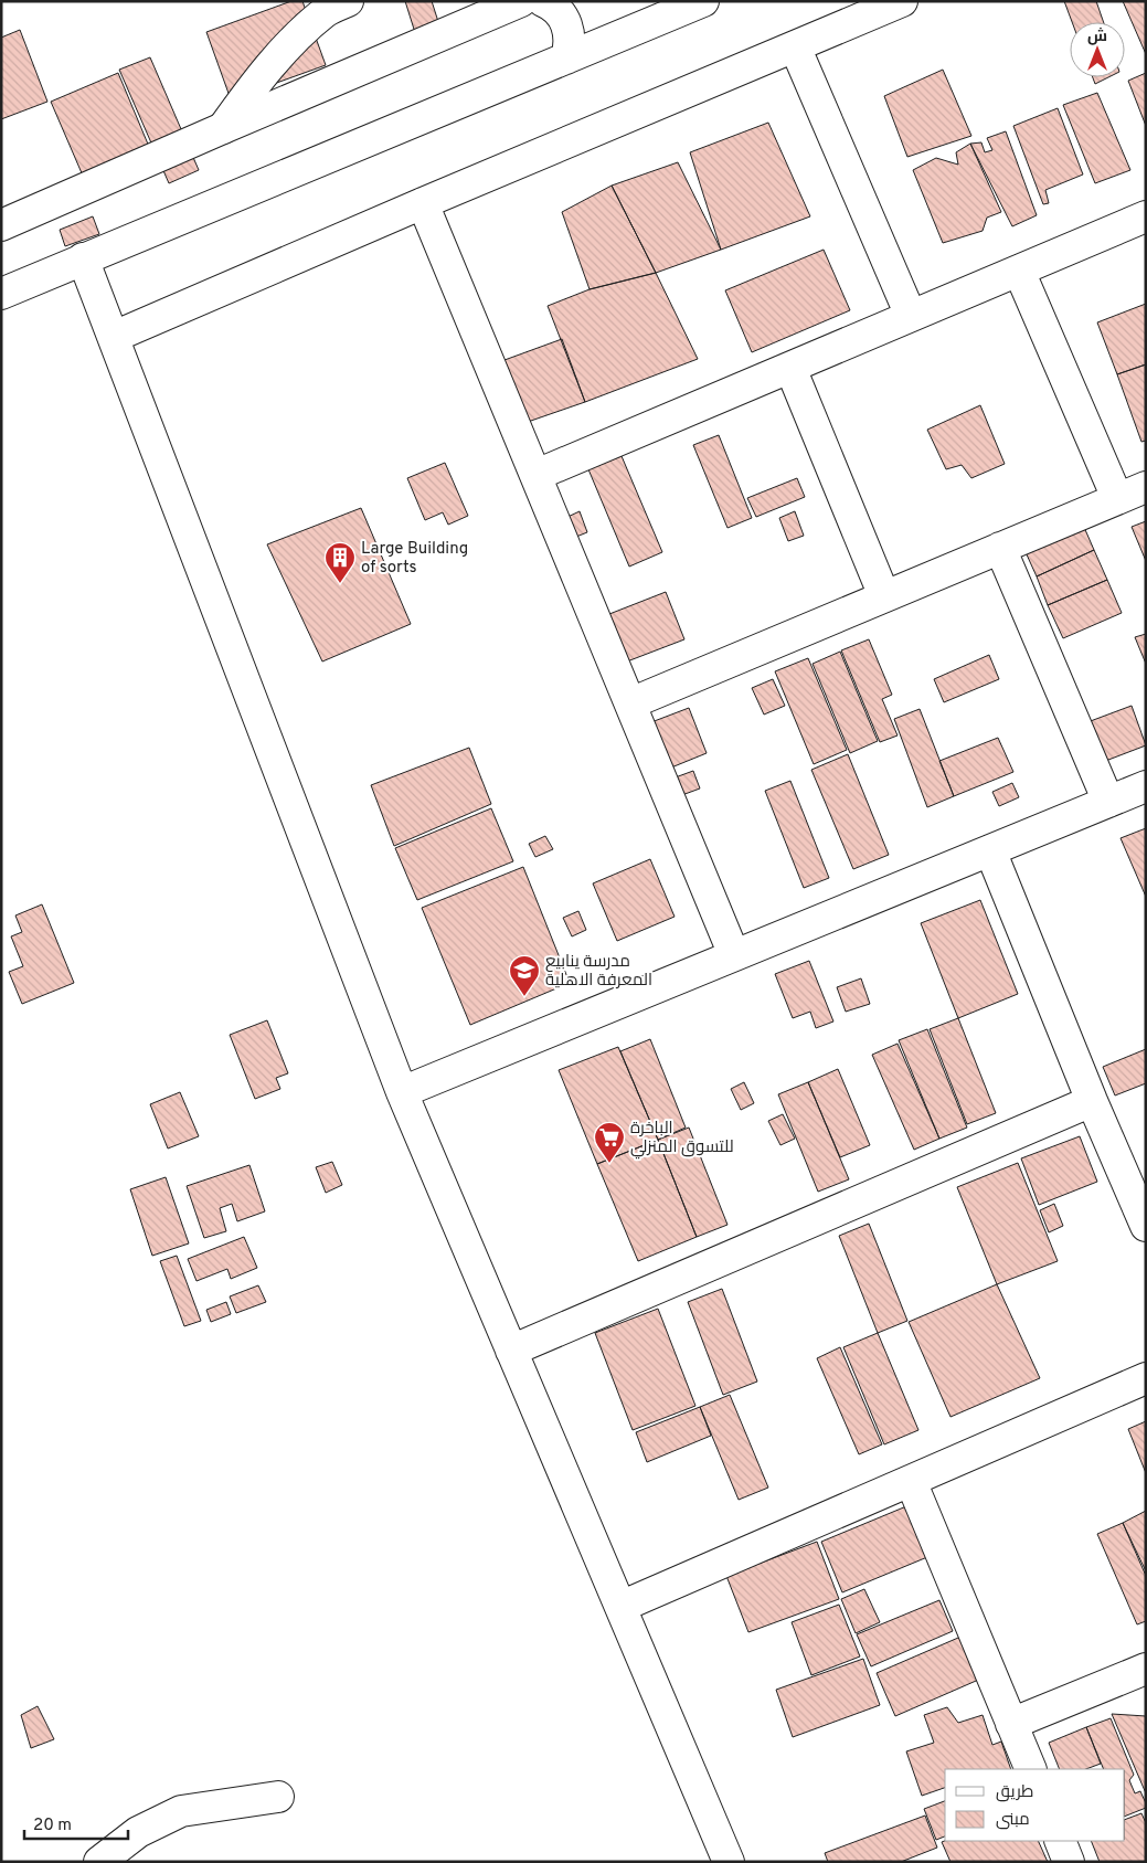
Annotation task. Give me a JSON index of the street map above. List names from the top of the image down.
{
  "places": {
    "building": ["Large Building of sorts"],
    "school or university": ["مدرسة ينابيع المعرفة الاهلية"],
    "supermarket": ["الباخرة للتسوق المنزلي"]
  },
  "legend": ["طريق", "مبنى"],
  "scale_bar": "20 m",
  "north": "top"
}
